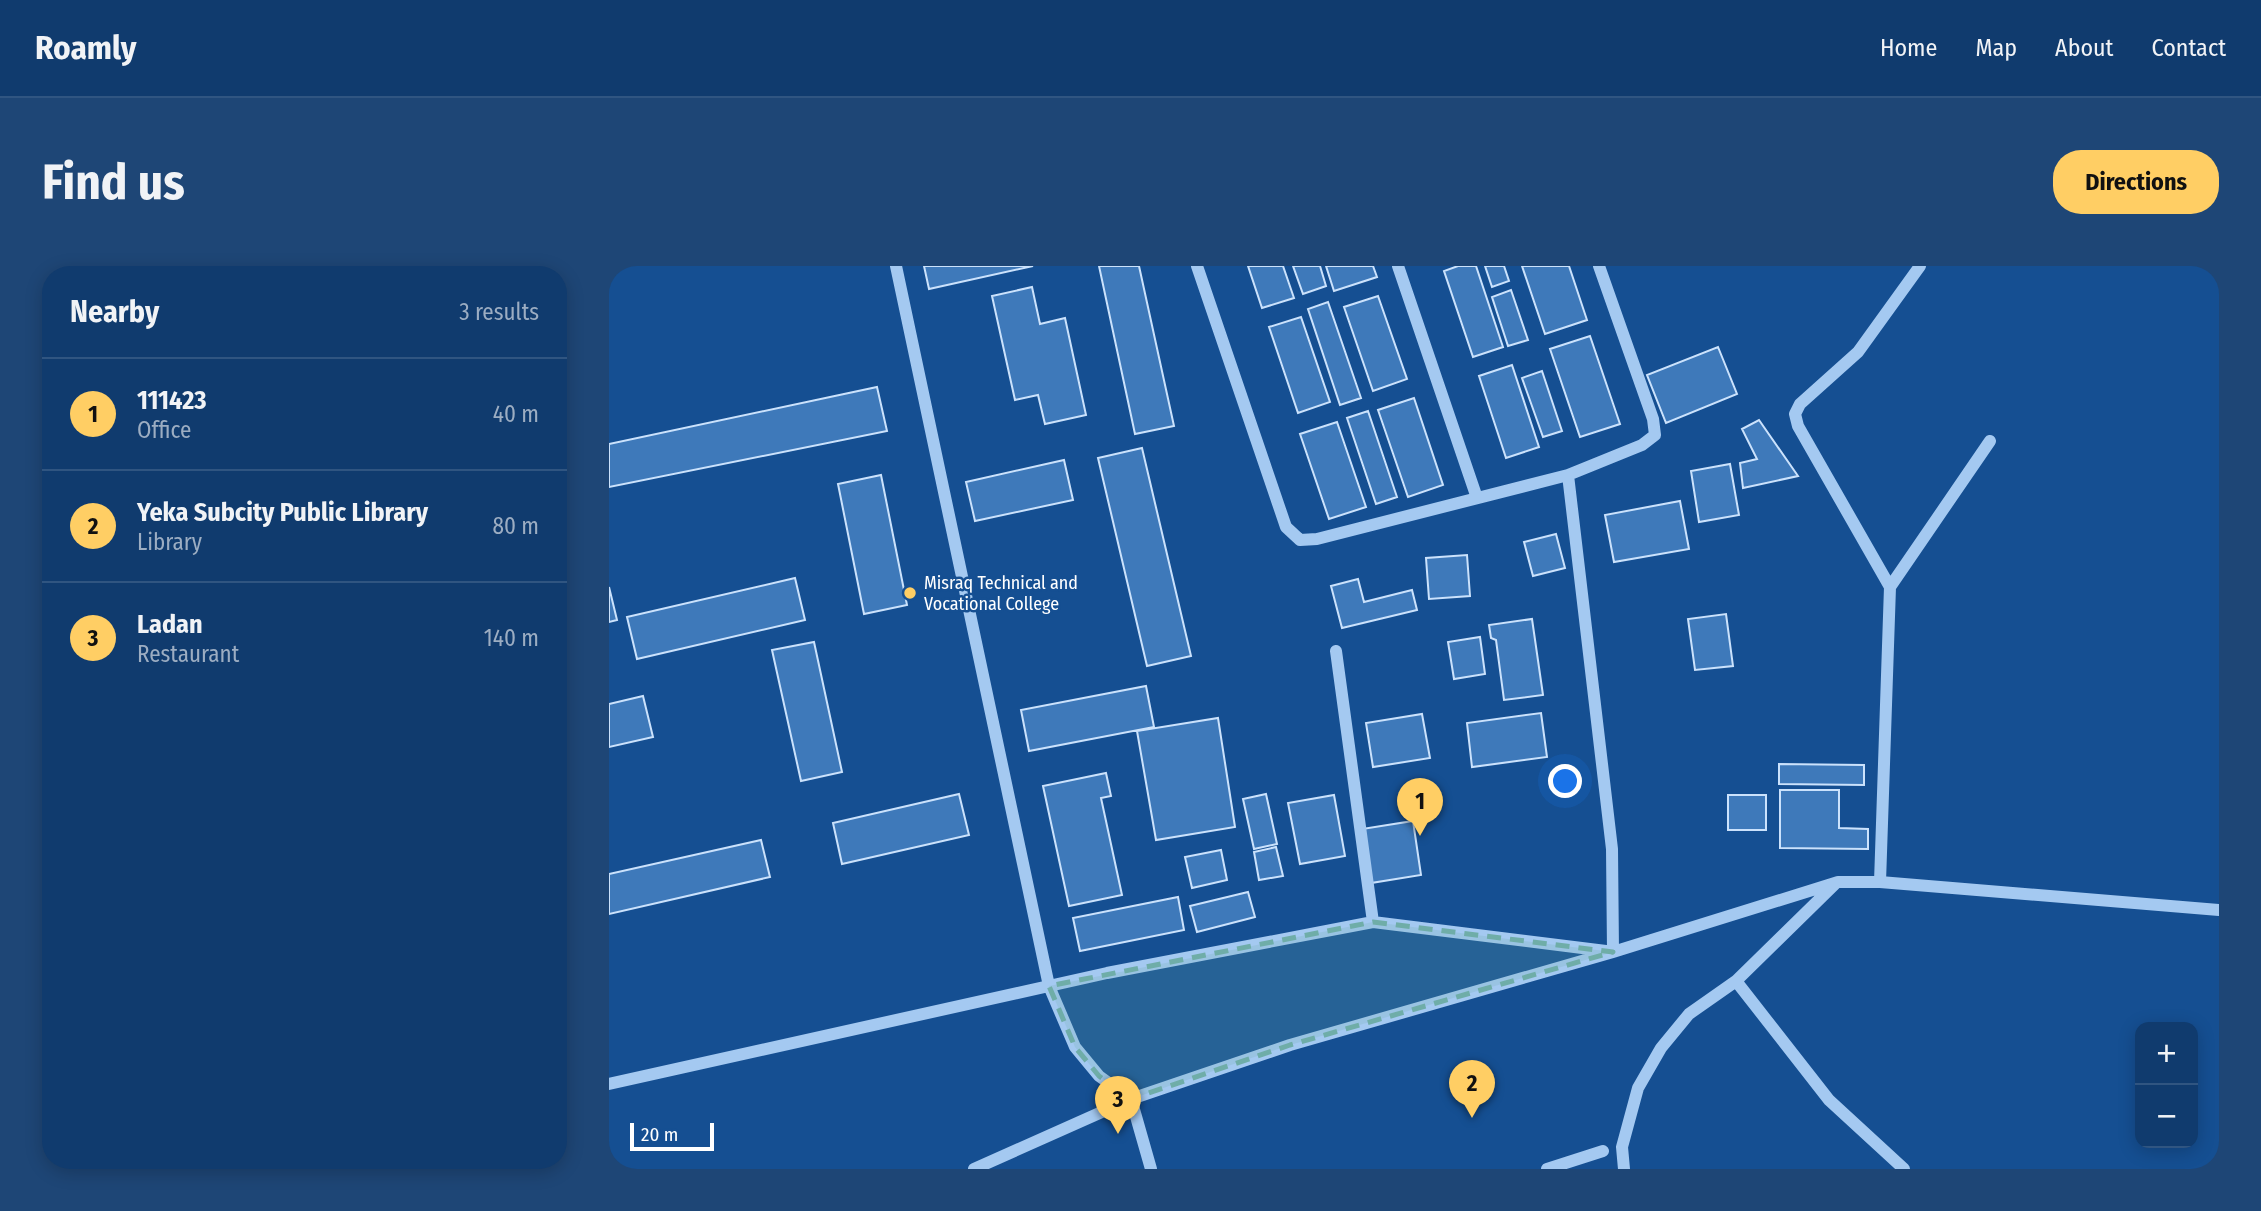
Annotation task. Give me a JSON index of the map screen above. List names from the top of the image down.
{
  "places": ["Misraq Technical and Vocational College"],
  "scale_bar": "20 m",
  "page": {
    "header": "Roamly",
    "nav": [
      "Home",
      "Map",
      "About",
      "Contact"
    ],
    "buttons": "Directions",
    "title": "Find us",
    "heading": ["Nearby", "3 results"],
    "list": [
      {
        "mark": "1",
        "name": "111423",
        "note": "Office",
        "value": "40 m"
      },
      {
        "mark": "2",
        "name": "Yeka Subcity Public Library",
        "note": "Library",
        "value": "80 m"
      },
      {
        "mark": "3",
        "name": "Ladan",
        "note": "Restaurant",
        "value": "140 m"
      }
    ],
    "pins": ["1", "2", "3"],
    "map_buttons": ["+", "−"],
    "scale": "20 m"
  }
}
